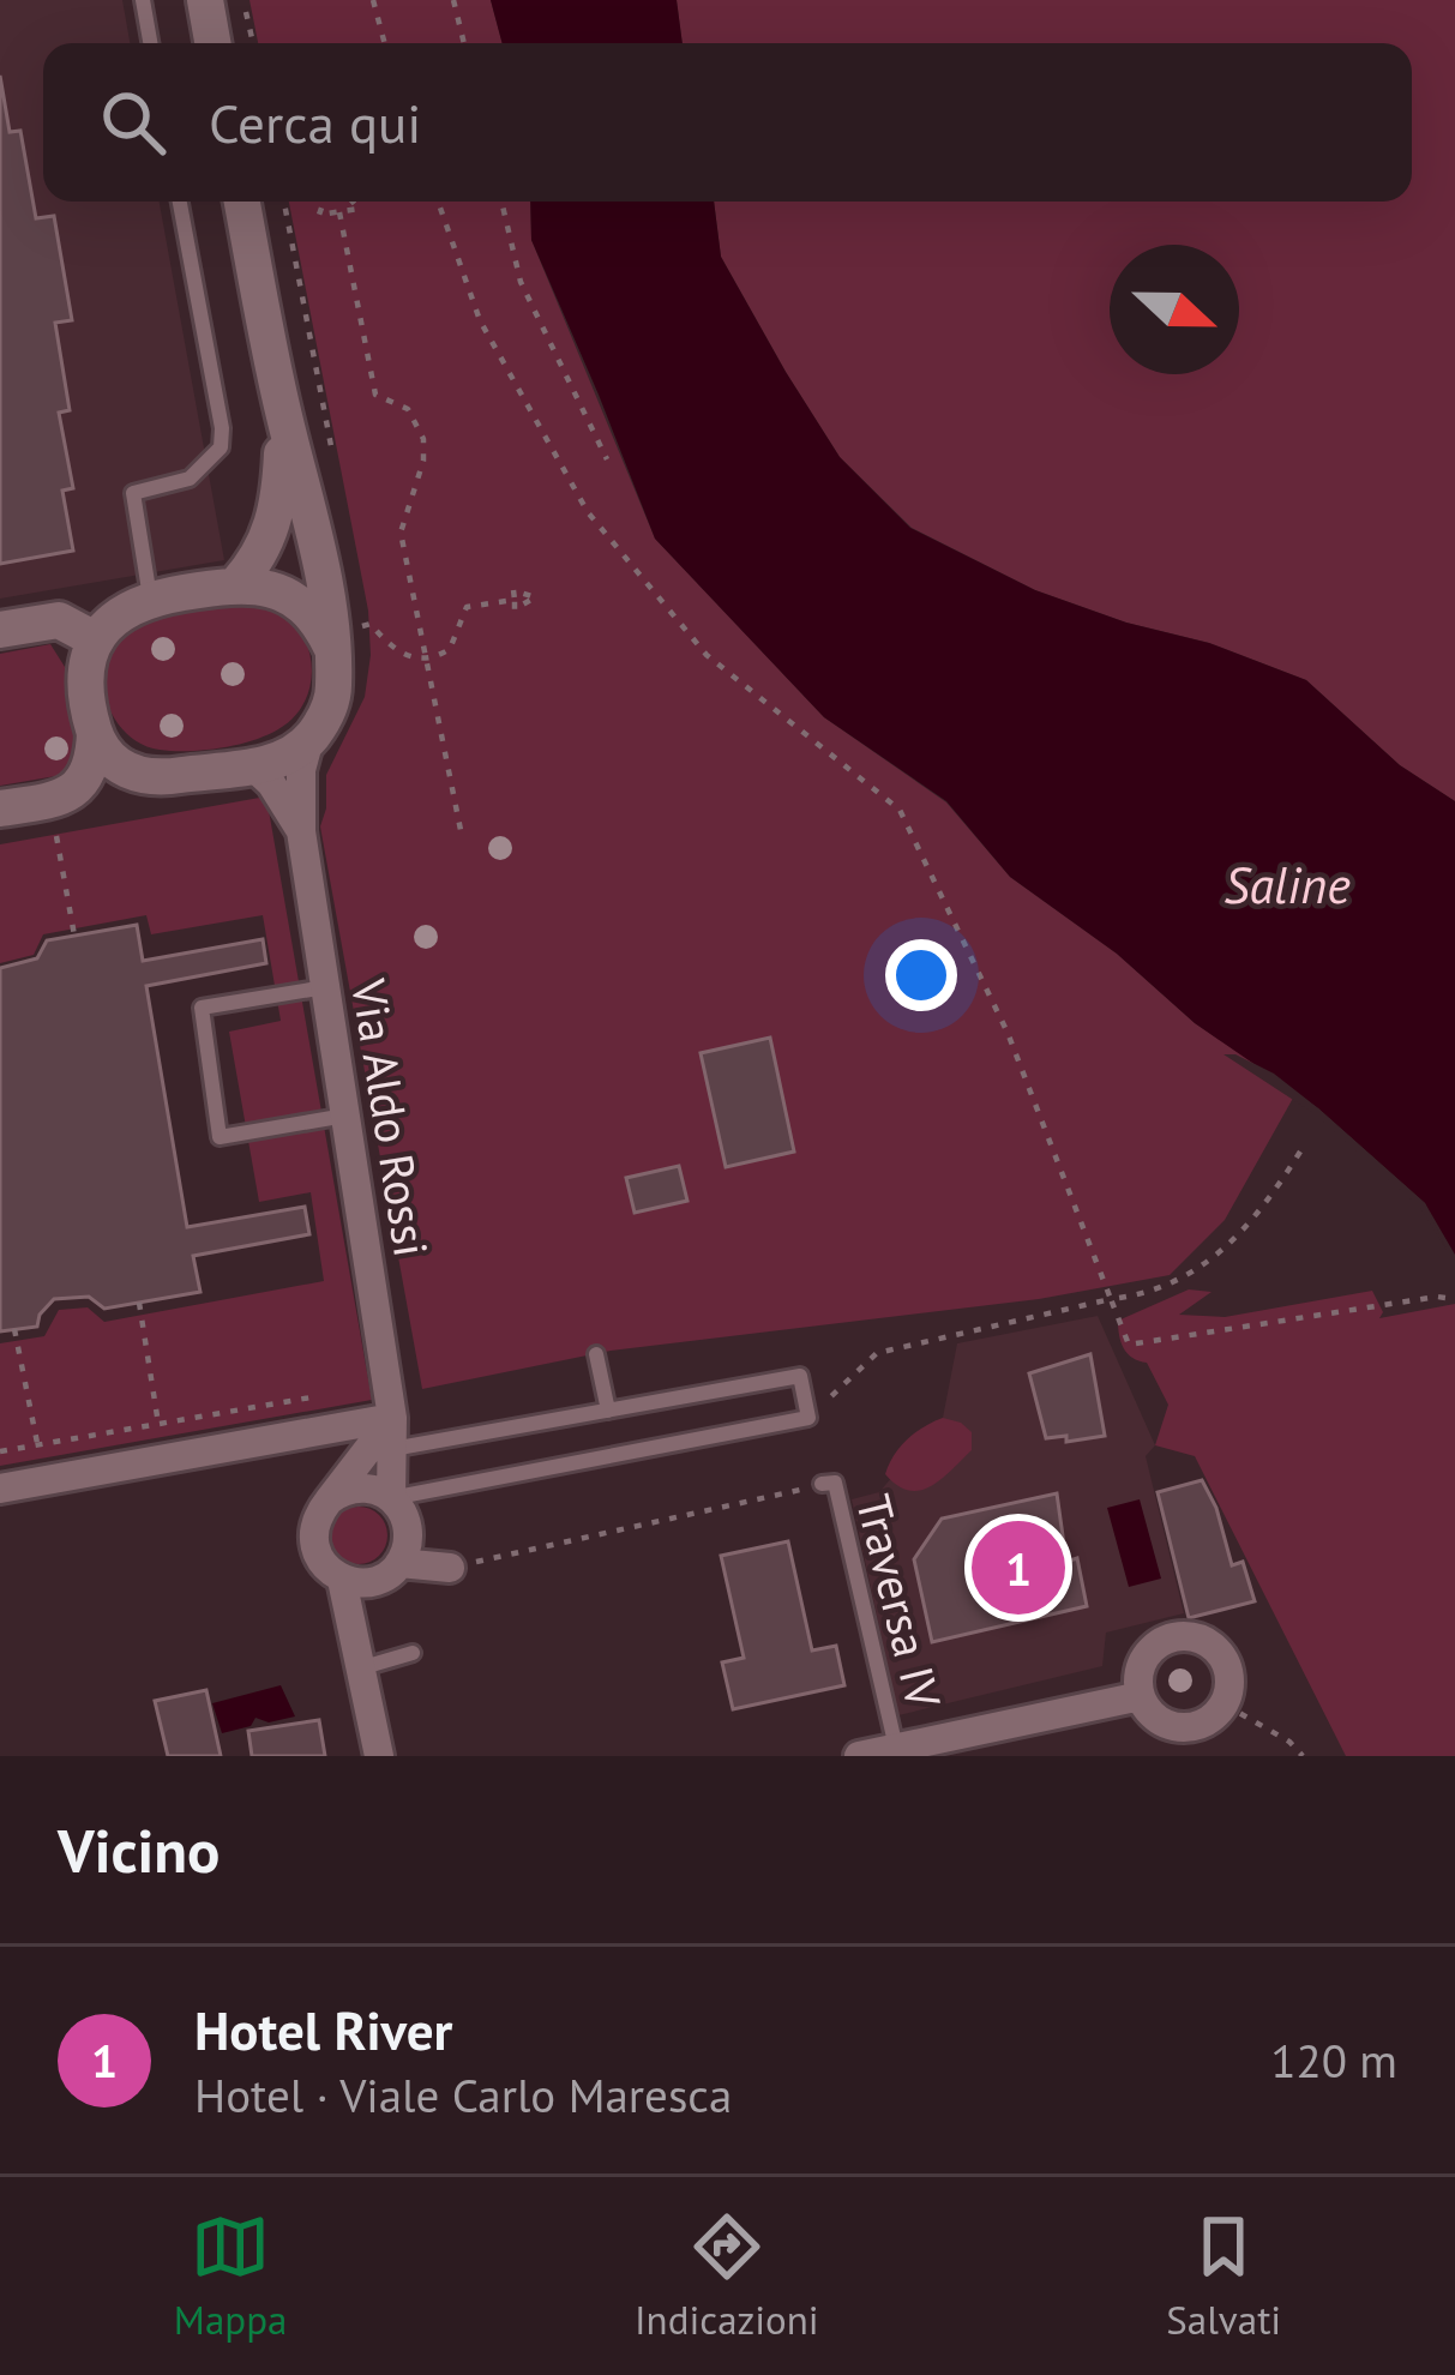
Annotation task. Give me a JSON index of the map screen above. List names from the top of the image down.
{
  "streets": {
    "street": ["Via Aldo Rossi"],
    "lane": ["Traversa IV"]
  },
  "water": ["Saline"],
  "north": "right",
  "page": {
    "search": "Cerca qui",
    "pins": "1",
    "heading": "Vicino",
    "list": [
      {
        "mark": "1",
        "name": "Hotel River",
        "note": "Hotel · Viale Carlo Maresca",
        "value": "120 m"
      }
    ],
    "nav": ["Mappa", "Indicazioni", "Salvati"]
  }
}
